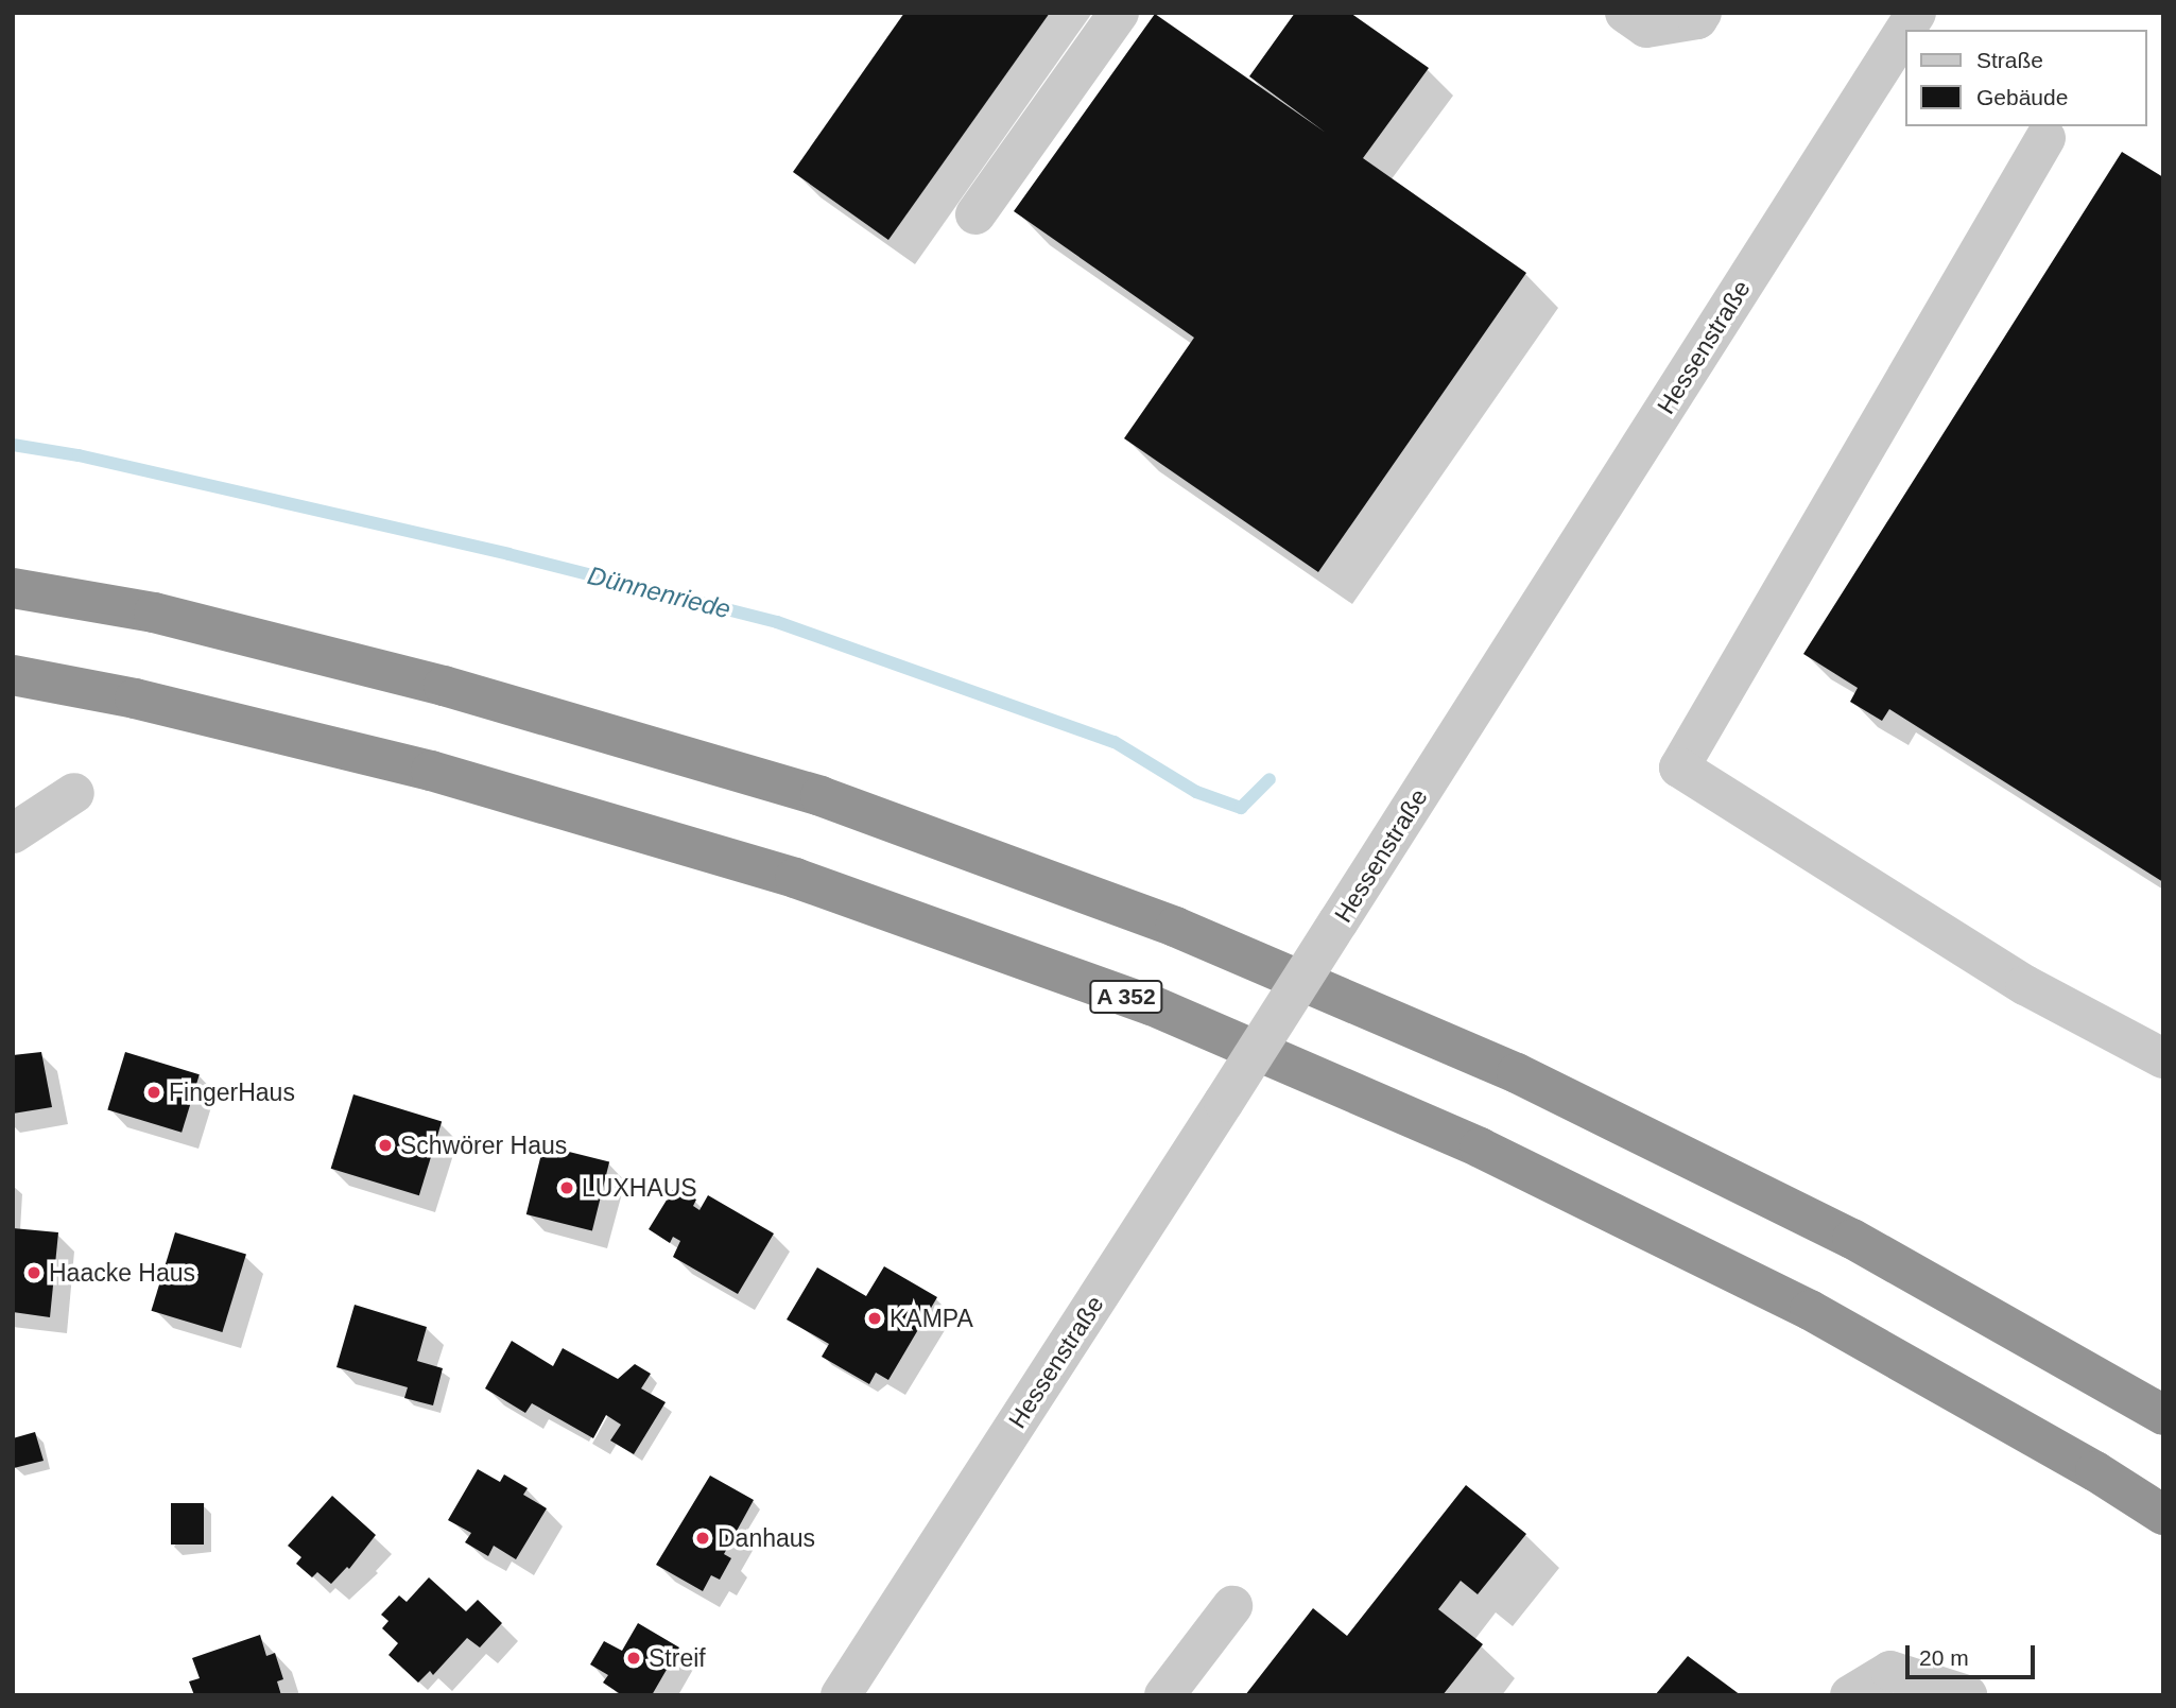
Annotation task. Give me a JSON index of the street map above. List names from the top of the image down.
{
  "streets": {
    "highway": ["A 352"],
    "street": ["Hessenstraße"]
  },
  "water": ["Dünnenriede"],
  "places": [
    "FingerHaus",
    "Schwörer Haus",
    "LUXHAUS",
    "Haacke Haus",
    "KAMPA",
    "Danhaus",
    "Streif"
  ],
  "legend": ["Straße", "Gebäude"],
  "scale_bar": "20 m"
}
